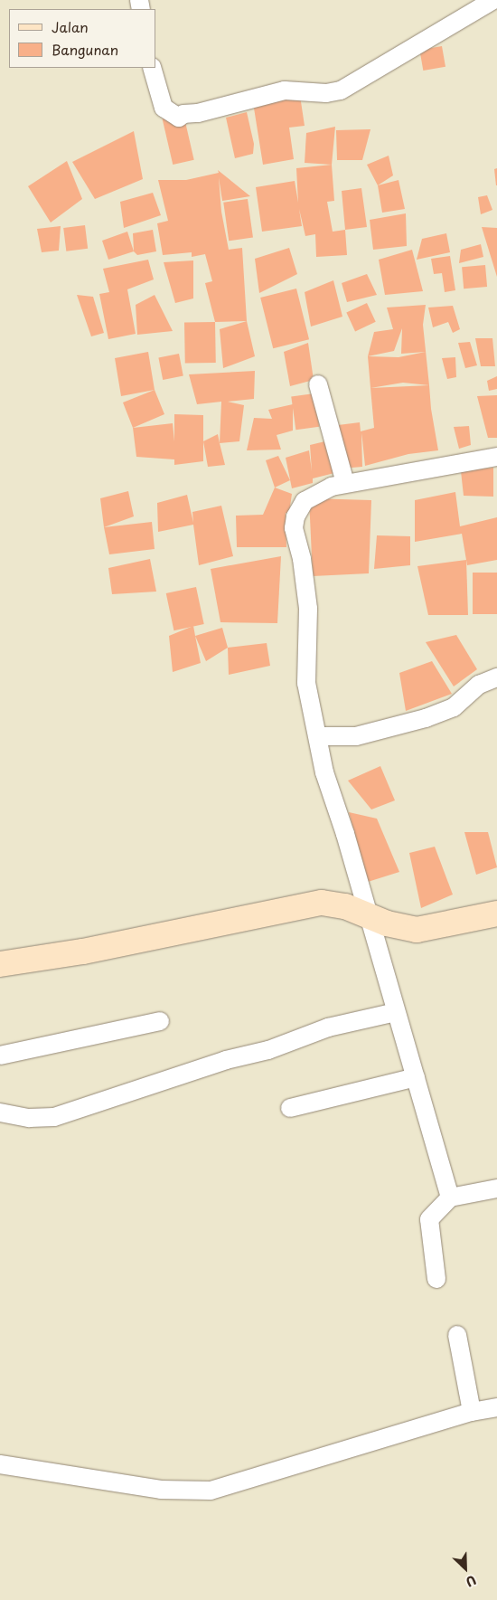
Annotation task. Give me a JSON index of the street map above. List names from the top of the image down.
{
  "legend": ["Jalan", "Bangunan"],
  "north": "bottom right"
}
